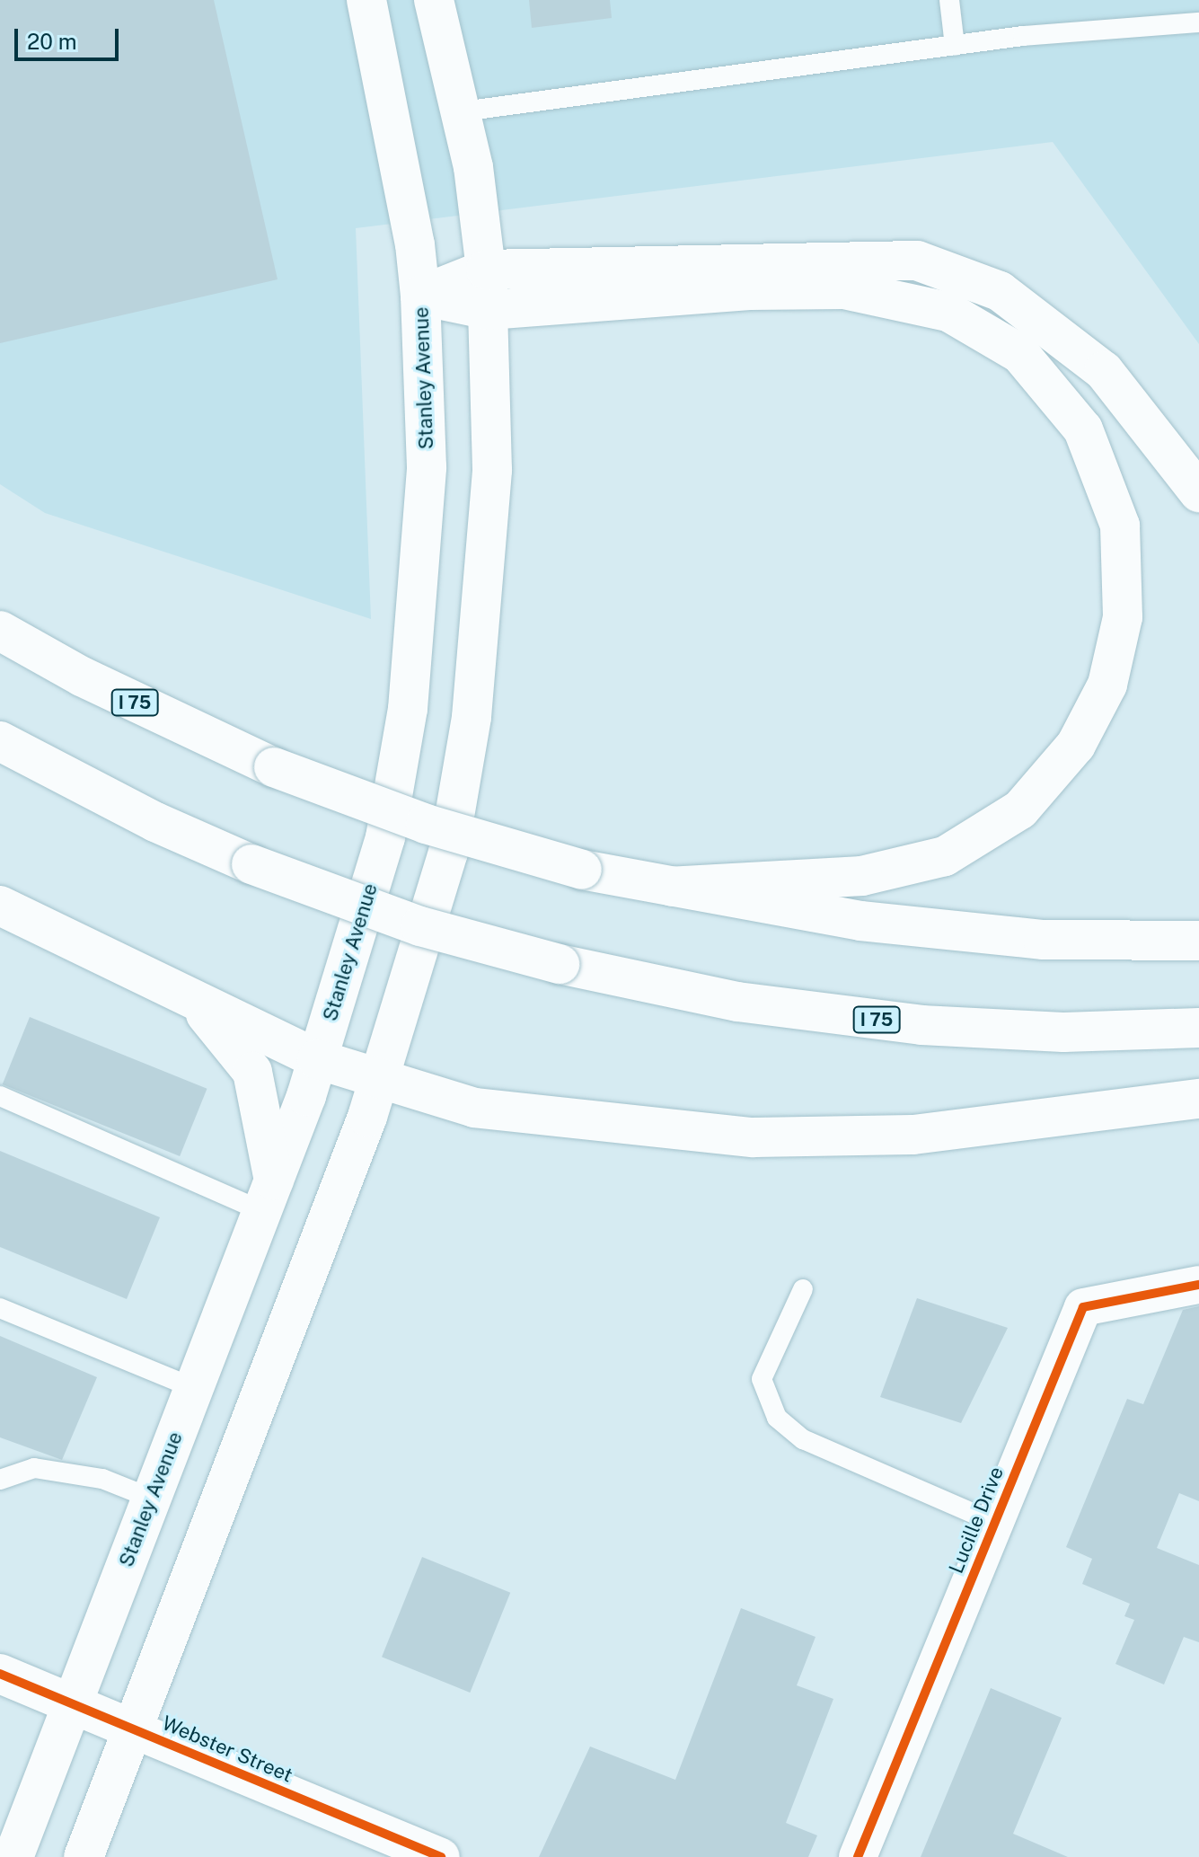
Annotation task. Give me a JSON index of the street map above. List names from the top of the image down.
{
  "streets": {
    "main road": ["Stanley Avenue", "I 75", "Webster Street"],
    "street": ["Lucille Drive"]
  },
  "crossings": [
    ["Stanley Avenue", "Webster Street"]
  ],
  "scale_bar": "20 m"
}
